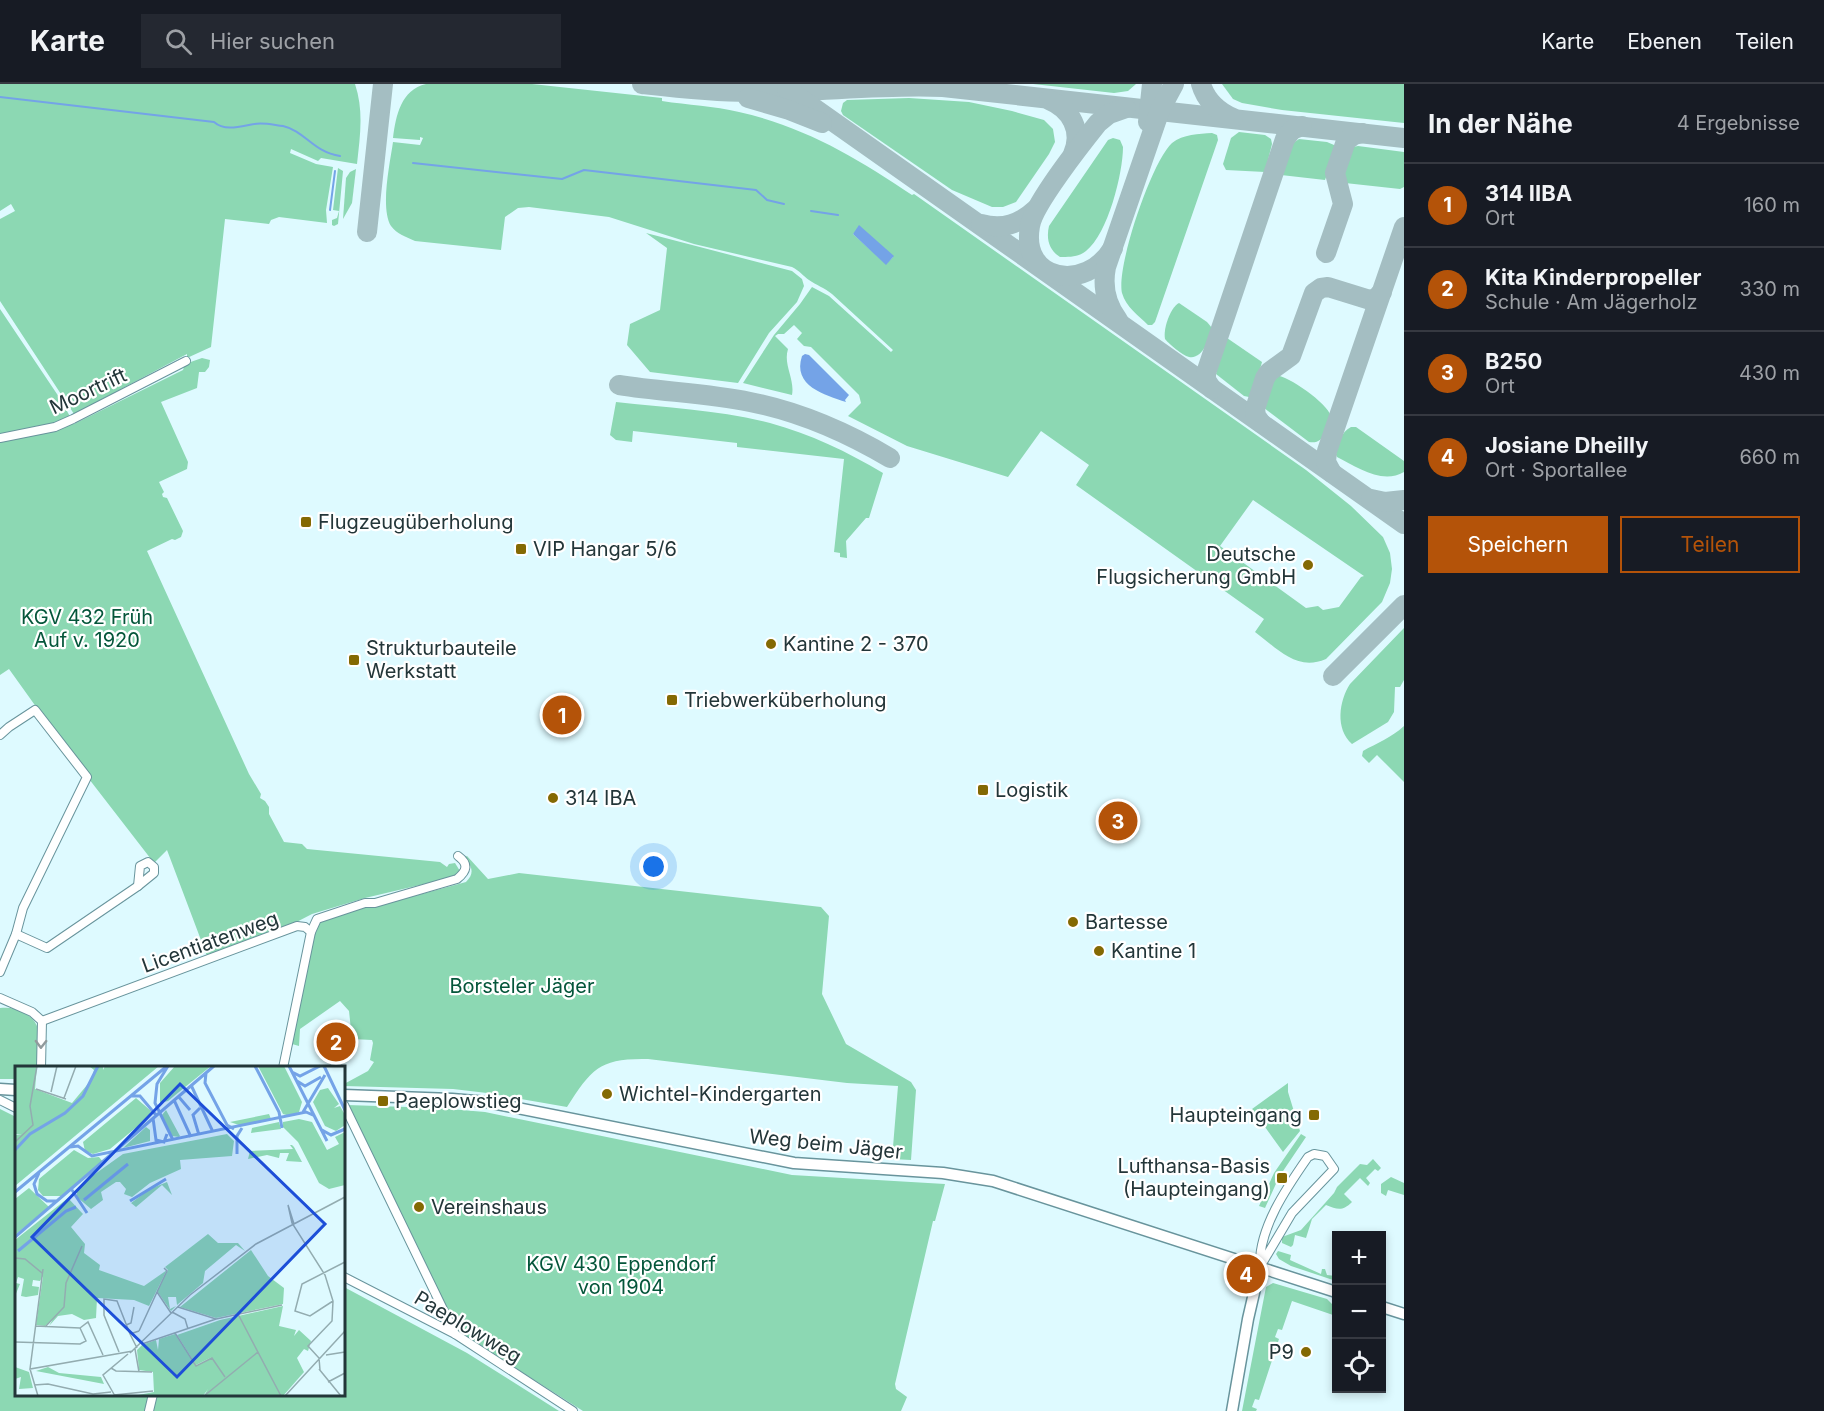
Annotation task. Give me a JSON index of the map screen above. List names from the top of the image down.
{
  "streets": {
    "street": [
      "Moortrift",
      "Licentiatenweg",
      "Weg beim Jäger",
      "Paeplowweg"
    ]
  },
  "parks": ["KGV 432 Früh Auf v. 1920", "Borsteler Jäger", "KGV 430 Eppendorf von 1904"],
  "places": {
    "transit": [
      "Flugzeugüberholung",
      "VIP Hangar 5/6",
      "Strukturbauteile Werkstatt",
      "Triebwerküberholung",
      "Logistik",
      "Paeplowstieg",
      "Haupteingang",
      "Lufthansa-Basis (Haupteingang)"
    ],
    "other": [
      "Deutsche Flugsicherung GmbH",
      "Kantine 2 - 370",
      "314 IBA",
      "Bartesse",
      "Kantine 1",
      "Wichtel-Kindergarten",
      "Vereinshaus",
      "P9"
    ]
  },
  "page": {
    "header": "Karte",
    "search": "Hier suchen",
    "nav": ["Karte", "Ebenen", "Teilen"],
    "heading": ["In der Nähe", "4 Ergebnisse"],
    "list": [
      {
        "mark": "1",
        "name": "314 IIBA",
        "note": "Ort",
        "value": "160 m"
      },
      {
        "mark": "2",
        "name": "Kita Kinderpropeller",
        "note": "Schule · Am Jägerholz",
        "value": "330 m"
      },
      {
        "mark": "3",
        "name": "B250",
        "note": "Ort",
        "value": "430 m"
      },
      {
        "mark": "4",
        "name": "Josiane Dheilly",
        "note": "Ort · Sportallee",
        "value": "660 m"
      }
    ],
    "buttons": ["Speichern", "Teilen"],
    "pins": [
      "1",
      "3",
      "2",
      "4"
    ],
    "map_buttons": ["+", "−"]
  }
}
